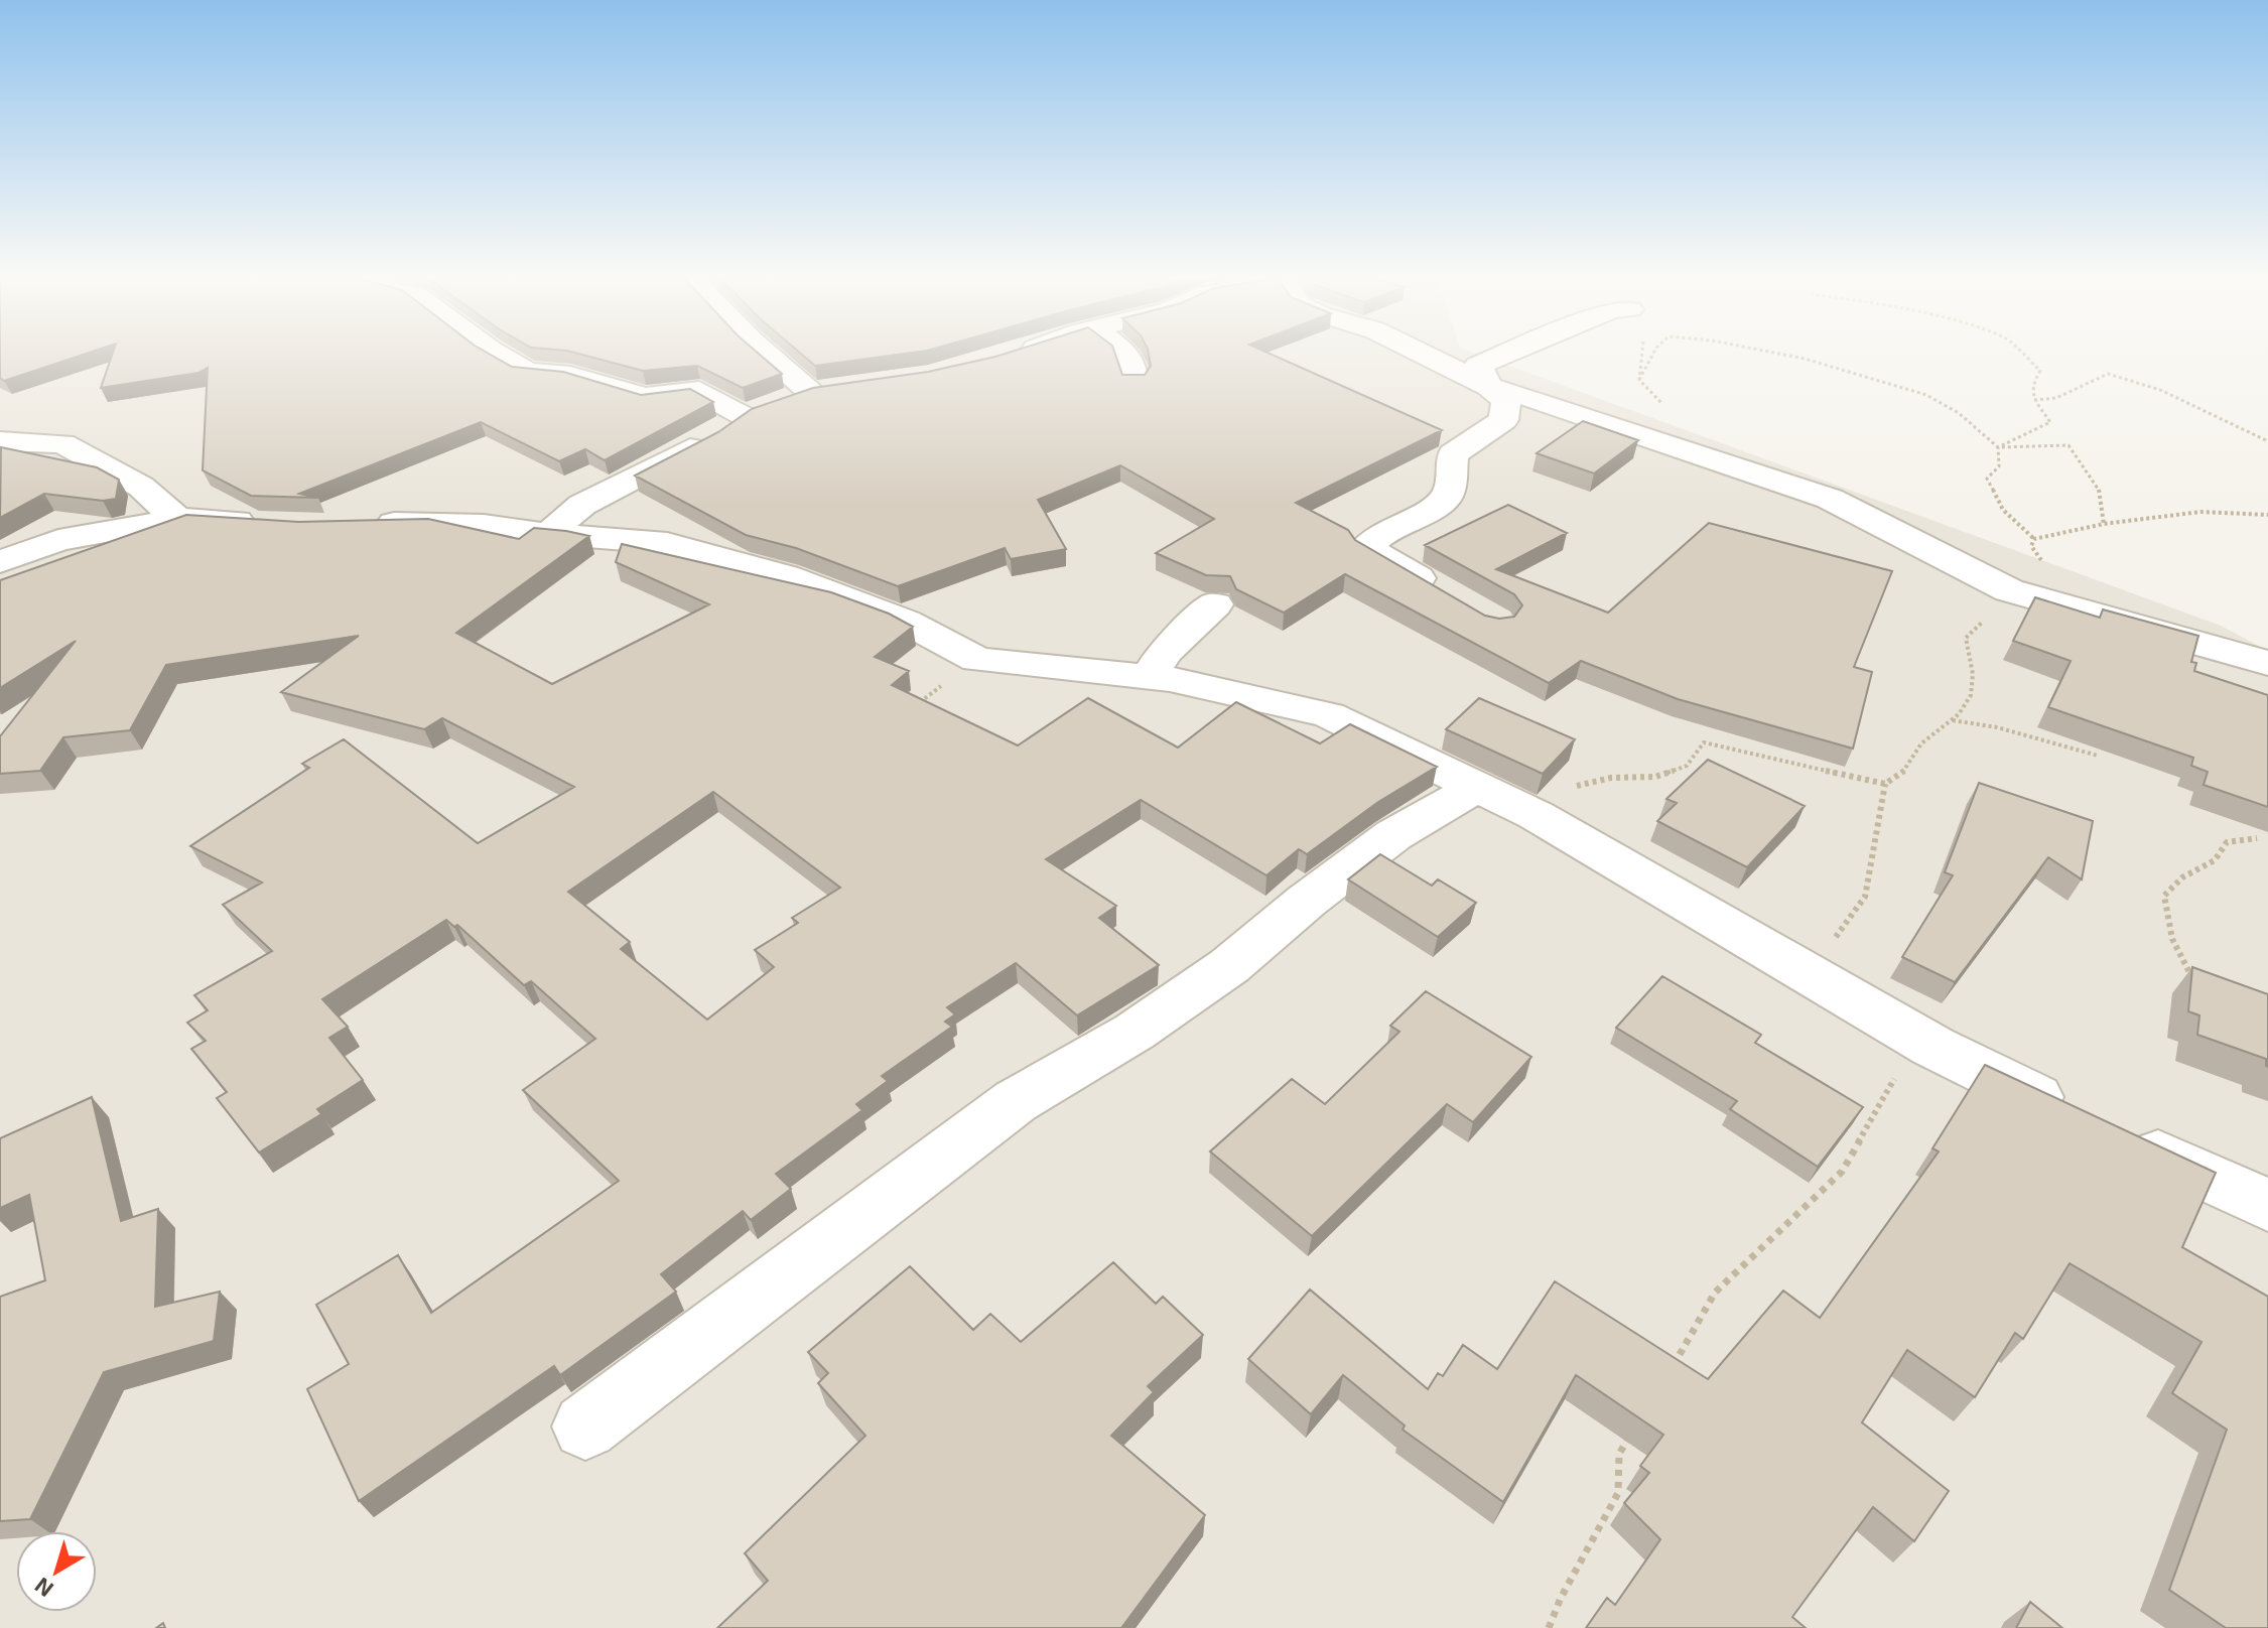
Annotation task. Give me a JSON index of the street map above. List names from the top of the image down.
{
  "north": "bottom left"
}
